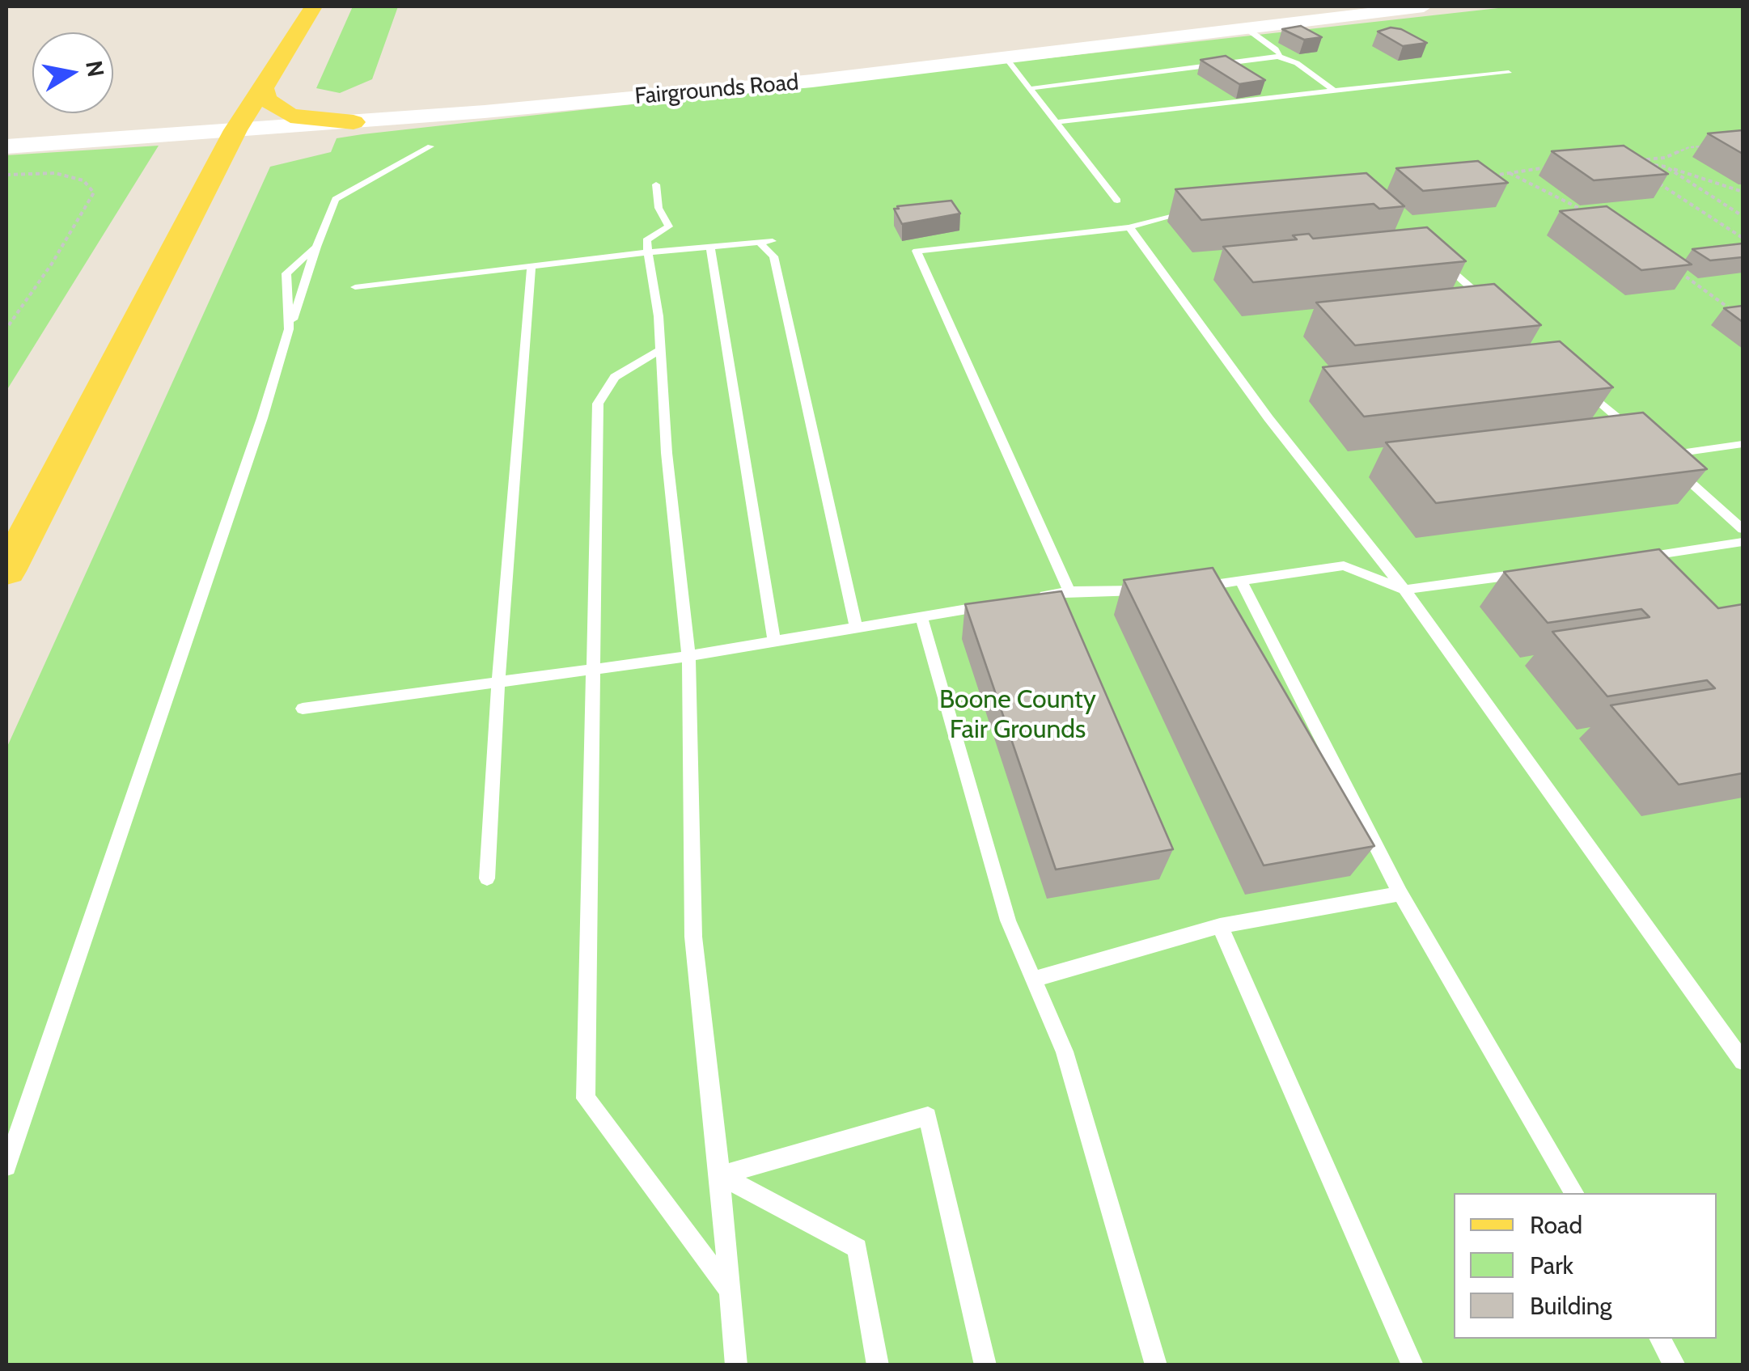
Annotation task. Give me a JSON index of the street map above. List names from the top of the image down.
{
  "streets": {
    "main road": ["Fairgrounds Road"]
  },
  "parks": ["Boone County Fair Grounds"],
  "legend": ["Road", "Park", "Building"],
  "north": "right"
}
